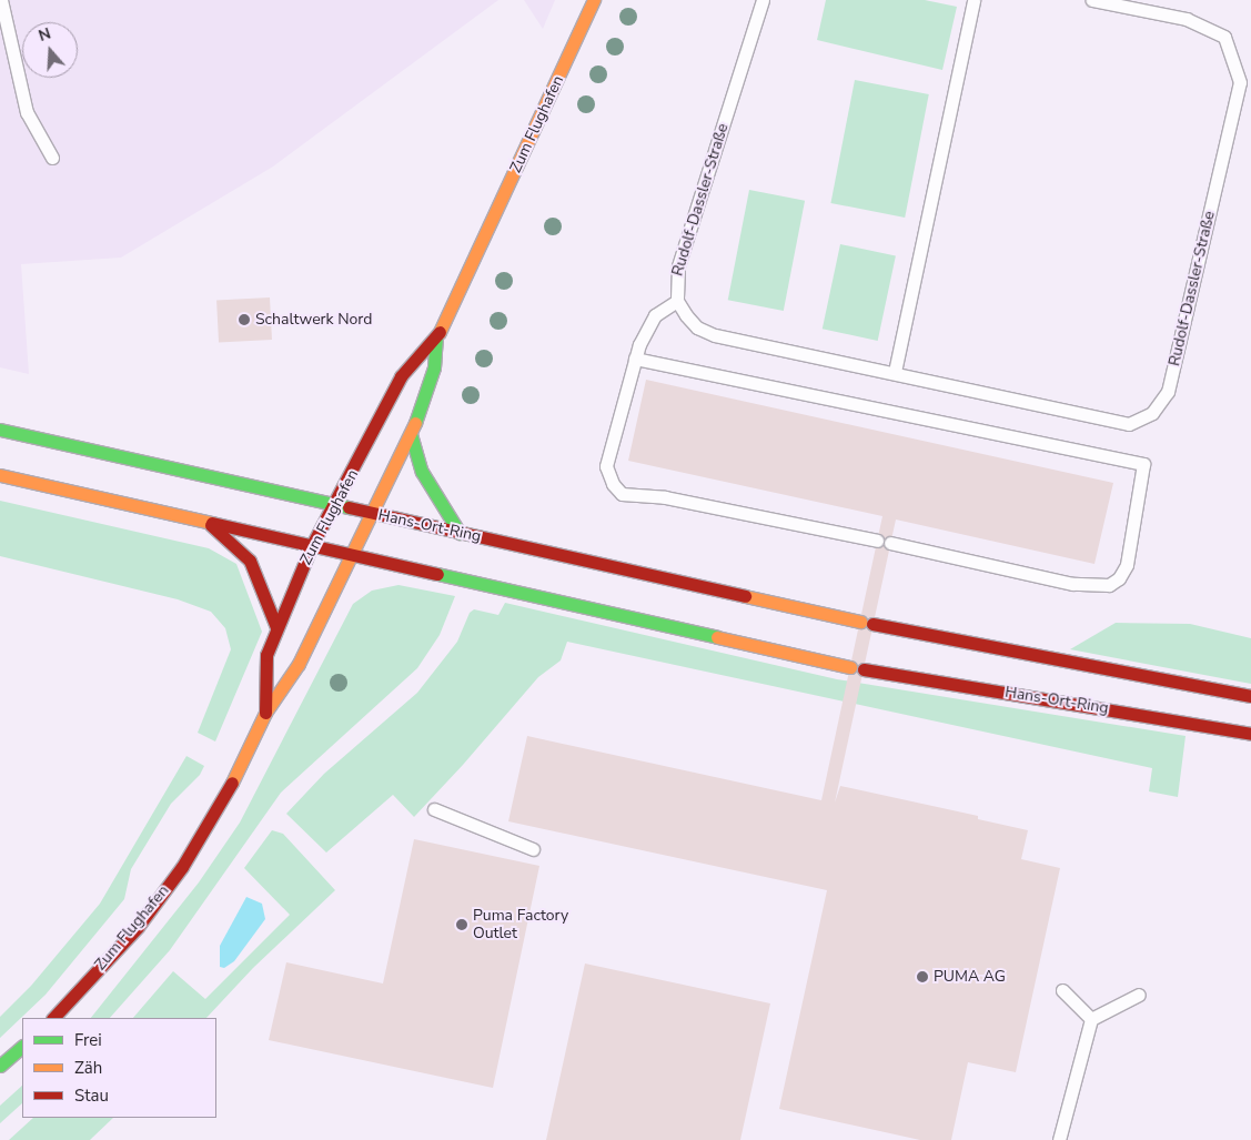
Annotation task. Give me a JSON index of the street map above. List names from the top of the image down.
{
  "streets": {
    "main road": ["Zum Flughafen", "Hans-Ort-Ring"],
    "lane": ["Rudolf-Dassler-Straße"]
  },
  "crossings": [
    ["Zum Flughafen", "Hans-Ort-Ring"]
  ],
  "places": ["Schaltwerk Nord", "Puma Factory Outlet", "PUMA AG"],
  "legend": ["Frei", "Zäh", "Stau"],
  "north": "top"
}
